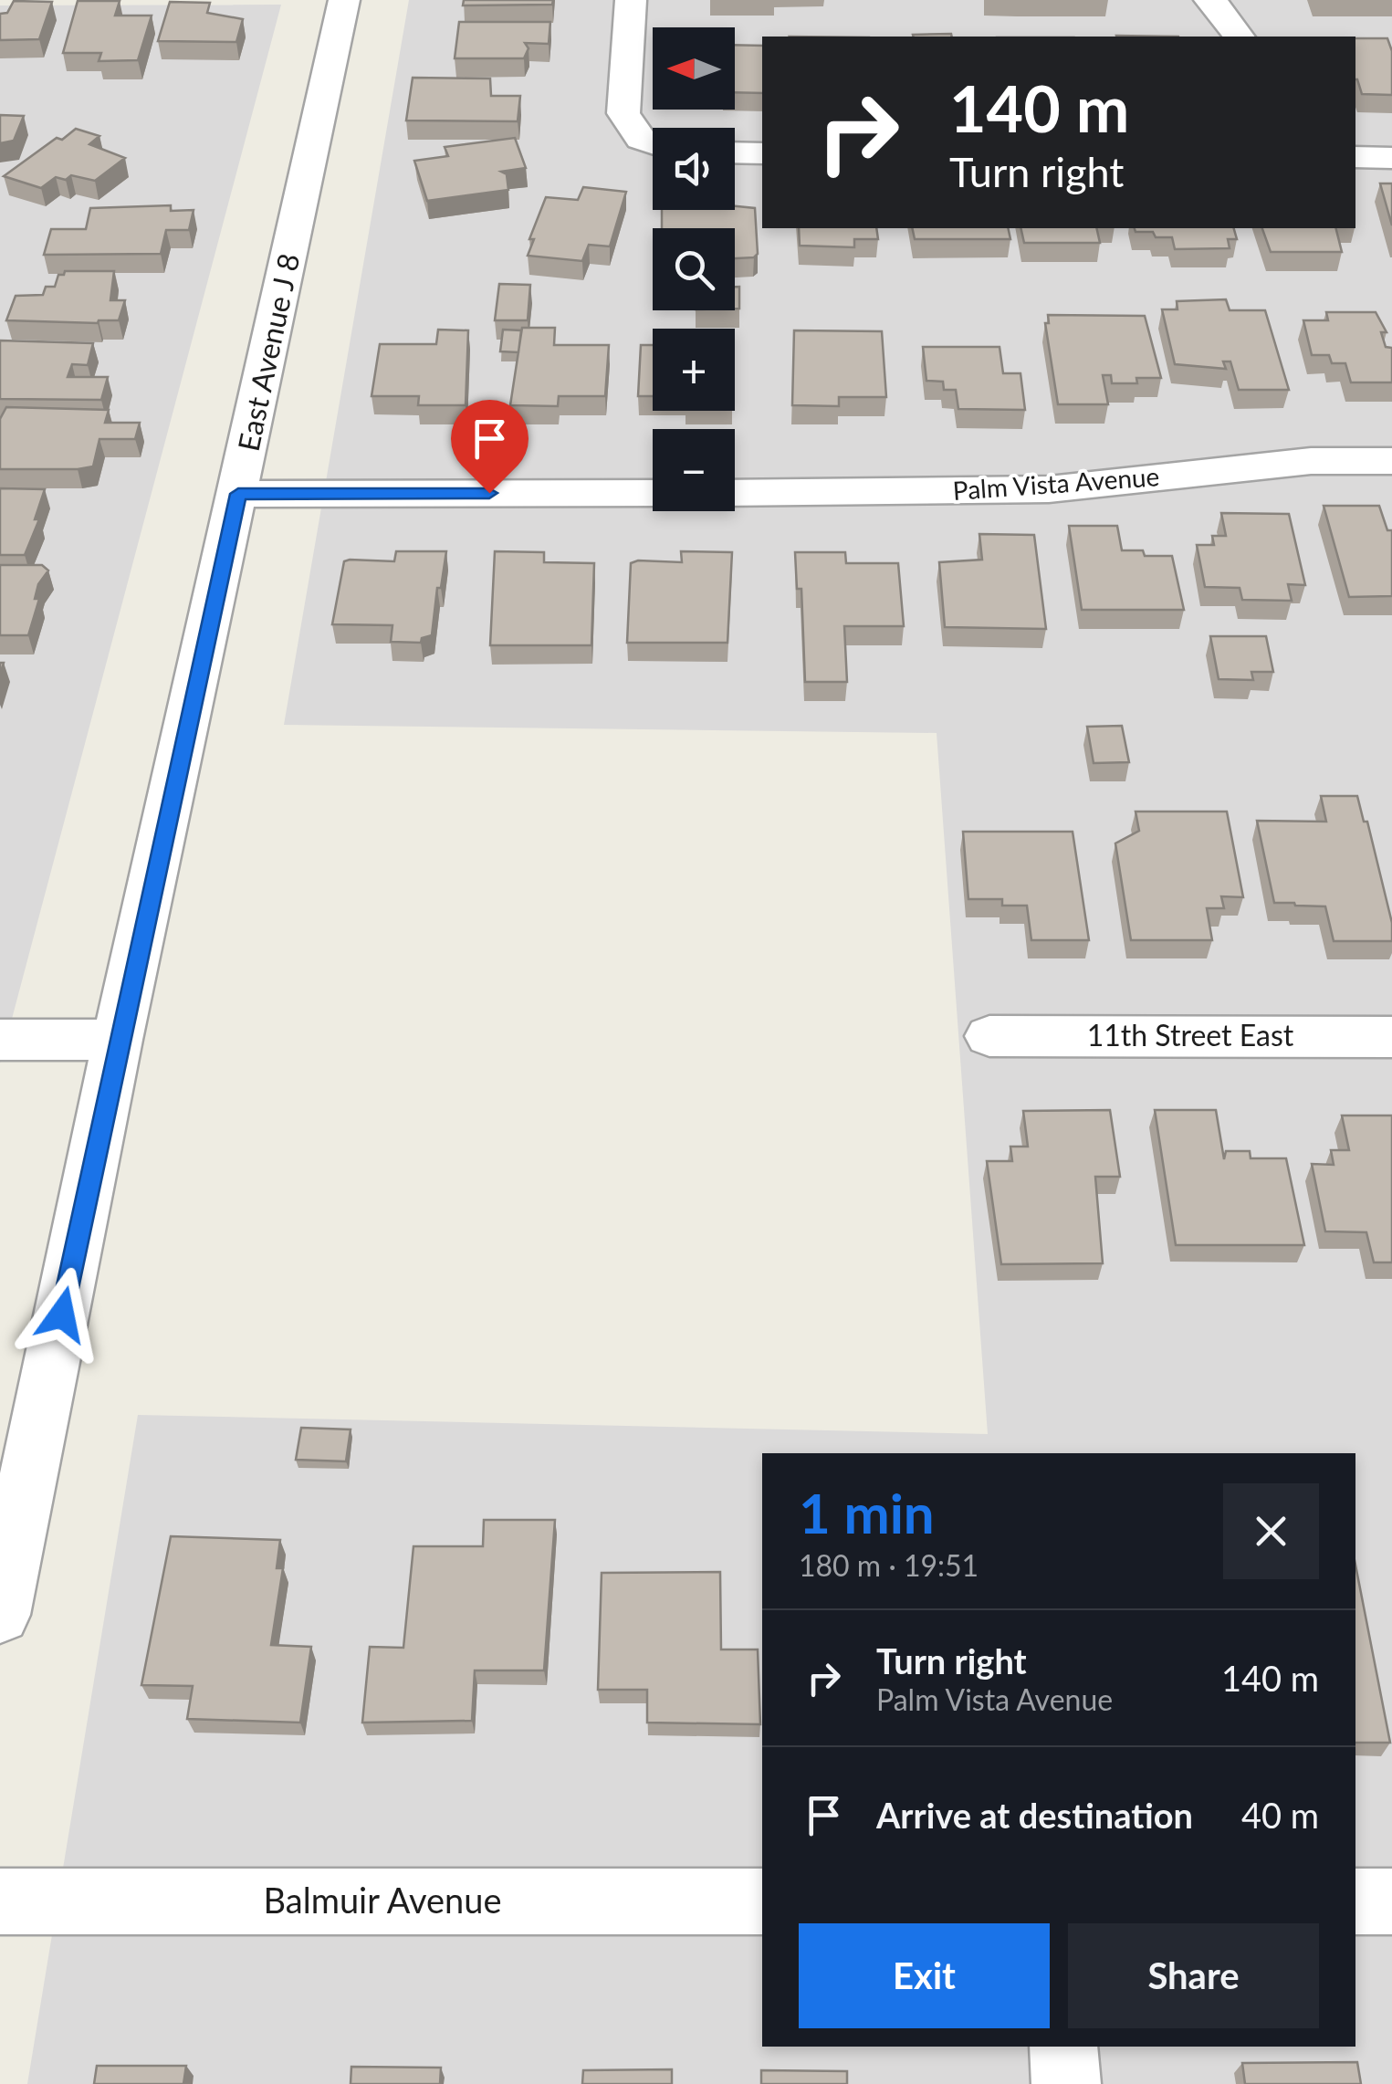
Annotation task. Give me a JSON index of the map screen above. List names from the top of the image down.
{
  "streets": {
    "street": [
      "East Avenue J 8",
      "Palm Vista Avenue",
      "11th Street East",
      "Balmuir Avenue"
    ]
  },
  "north": "left",
  "page": {
    "map_buttons": ["+", "−"],
    "turn": ["140 m", "Turn right"],
    "heading": ["1 min", "180 m · 19:51"],
    "list": [
      {
        "name": "Turn right",
        "note": "Palm Vista Avenue",
        "value": "140 m"
      },
      {
        "name": "Arrive at destination",
        "value": "40 m"
      }
    ],
    "buttons": ["Exit", "Share"]
  }
}
